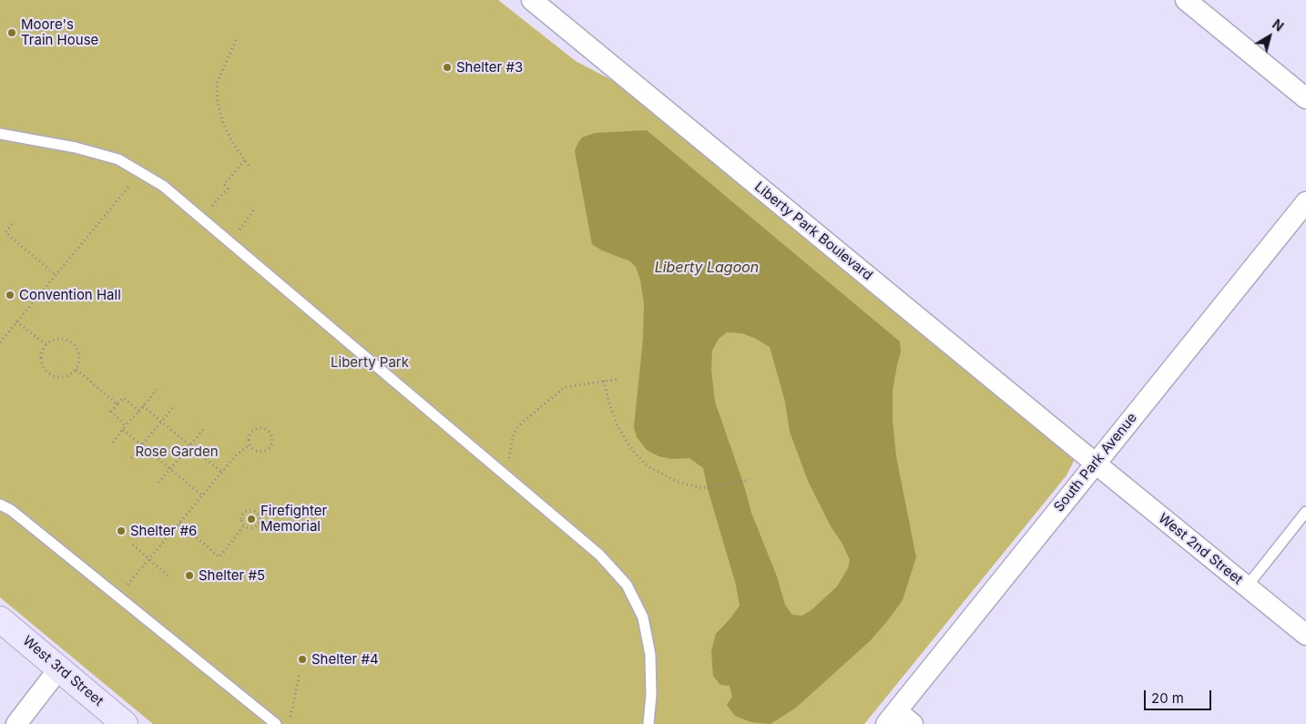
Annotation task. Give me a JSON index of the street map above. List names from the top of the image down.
{
  "streets": {
    "street": [
      "Liberty Park Boulevard",
      "South Park Avenue",
      "West 2nd Street",
      "West 3rd Street"
    ]
  },
  "crossings": [
    ["Liberty Park Boulevard", "South Park Avenue"],
    ["Liberty Park Boulevard", "West 2nd Street"],
    ["South Park Avenue", "West 2nd Street"]
  ],
  "water": ["Liberty Lagoon"],
  "parks": ["Liberty Park", "Rose Garden"],
  "places": [
    "Moore's Train House",
    "Shelter #3",
    "Convention Hall",
    "Firefighter Memorial",
    "Shelter #6",
    "Shelter #5",
    "Shelter #4"
  ],
  "scale_bar": "20 m",
  "north": "top right"
}
